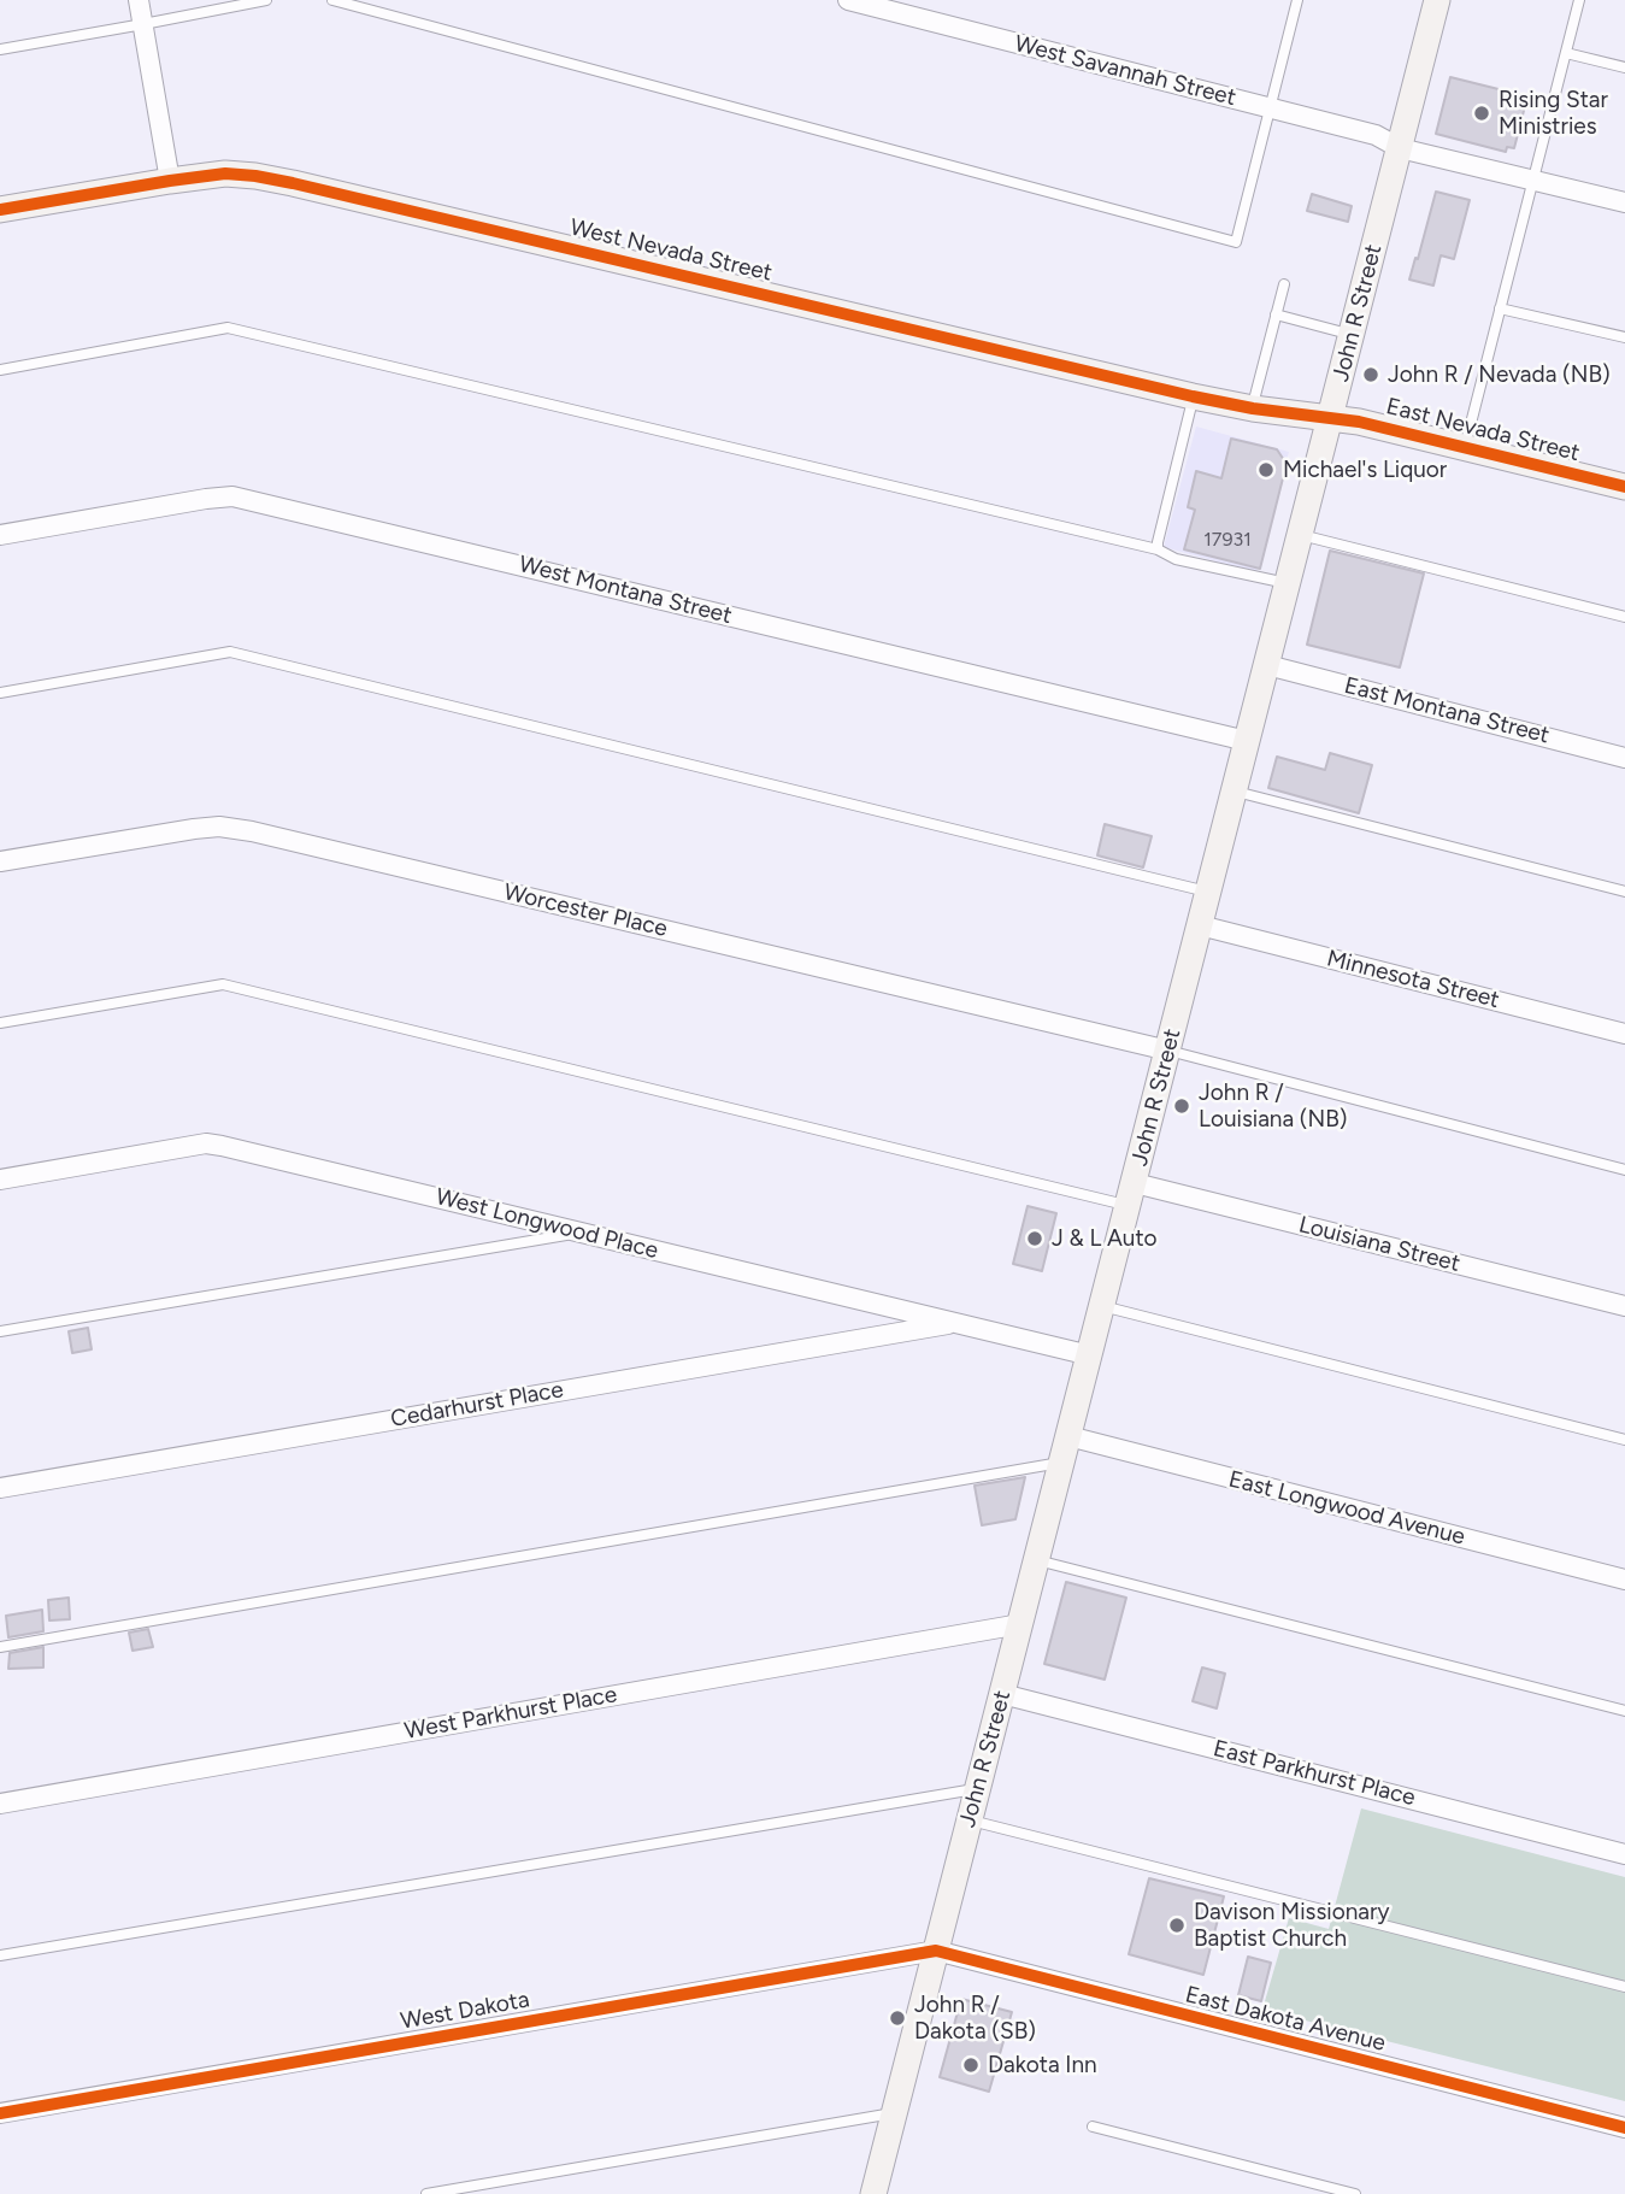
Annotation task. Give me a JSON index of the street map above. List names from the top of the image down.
{
  "streets": {
    "main road": ["West Nevada Street", "John R Street", "East Nevada Street"],
    "street": [
      "West Savannah Street",
      "West Montana Street",
      "East Montana Street",
      "Worcester Place",
      "Minnesota Street",
      "West Longwood Place",
      "Louisiana Street",
      "Cedarhurst Place",
      "East Longwood Avenue",
      "West Parkhurst Place",
      "East Parkhurst Place",
      "West Dakota",
      "East Dakota Avenue"
    ]
  },
  "crossings": [
    ["West Savannah Street", "John R Street"],
    ["West Nevada Street", "John R Street"],
    ["West Nevada Street", "East Nevada Street"],
    ["John R Street", "East Nevada Street"],
    ["John R Street", "West Montana Street"],
    ["John R Street", "East Montana Street"],
    ["John R Street", "Worcester Place"],
    ["John R Street", "Minnesota Street"],
    ["John R Street", "West Longwood Place"],
    ["John R Street", "Louisiana Street"],
    ["John R Street", "East Longwood Avenue"],
    ["John R Street", "West Parkhurst Place"],
    ["John R Street", "East Parkhurst Place"],
    ["John R Street", "West Dakota"],
    ["John R Street", "East Dakota Avenue"],
    ["West Longwood Place", "Cedarhurst Place"],
    ["West Dakota", "East Dakota Avenue"]
  ],
  "places": [
    "Rising Star Ministries",
    "John R / Nevada (NB)",
    "Michael's Liquor",
    "John R / Louisiana (NB)",
    "J & L Auto",
    "Davison Missionary Baptist Church",
    "John R / Dakota (SB)",
    "Dakota Inn"
  ],
  "house_numbers": ["17931"]
}
